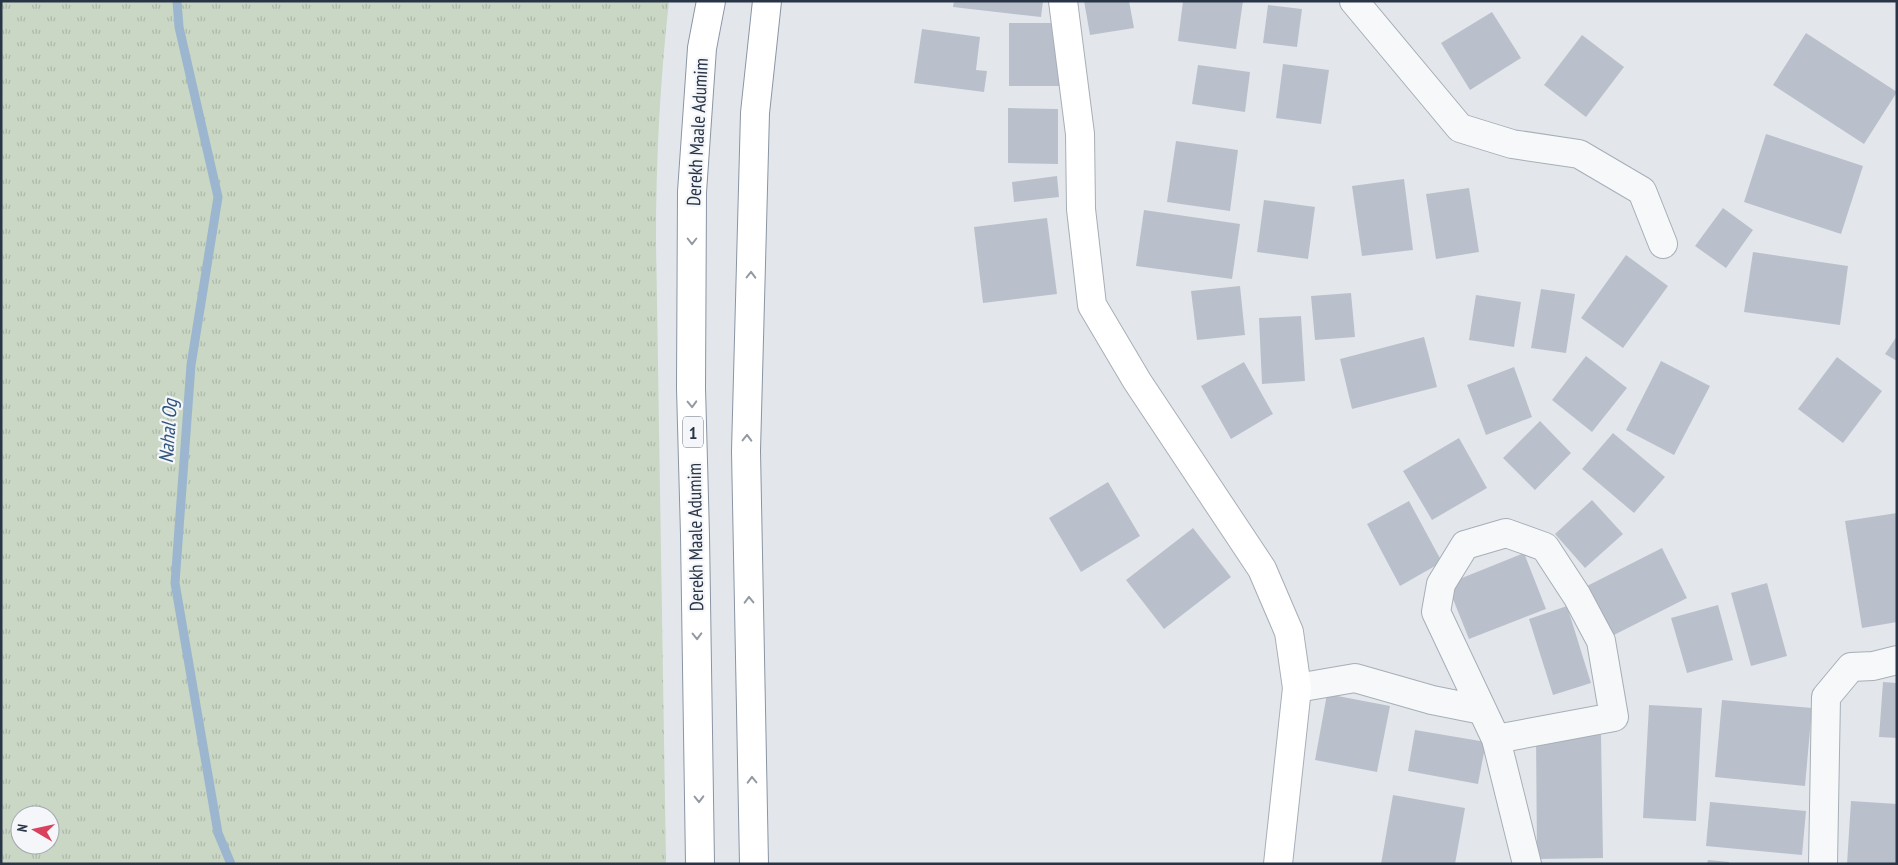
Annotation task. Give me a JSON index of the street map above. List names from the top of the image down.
{
  "streets": {
    "main road": ["Derekh Maale Adumim", "1"]
  },
  "water": ["Nahal Og"],
  "north": "left"
}
